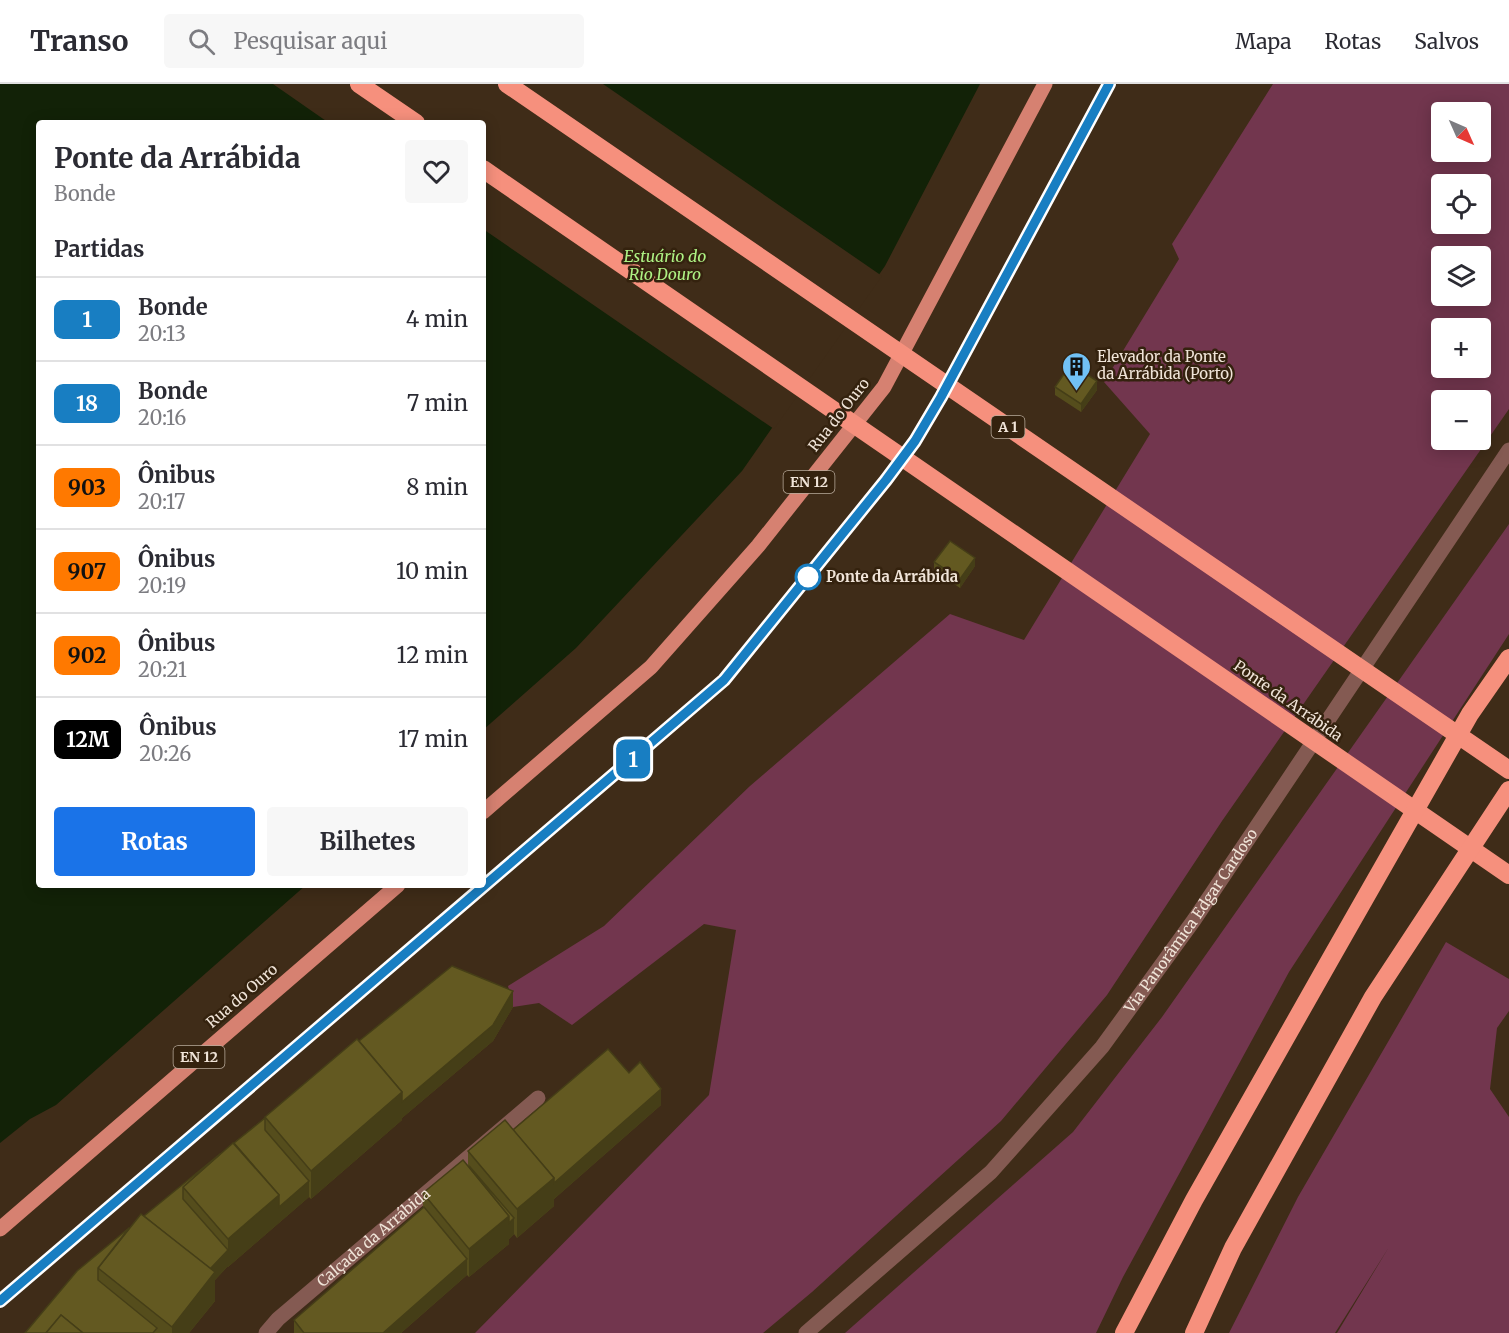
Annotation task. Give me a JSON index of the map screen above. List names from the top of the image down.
{
  "streets": {
    "highway": ["A 1", "Ponte da Arrábida"],
    "main road": ["Rua do Ouro", "EN 12"],
    "street": ["Via Panorâmica Edgar Cardoso", "Calçada da Arrábida"]
  },
  "water": ["Estuário do Rio Douro"],
  "places": {
    "building": ["Elevador da Ponte da Arrábida (Porto)"],
    "other": ["Ponte da Arrábida"]
  },
  "lines": ["tram line 1"],
  "north": "bottom right",
  "page": {
    "header": "Transo",
    "search": "Pesquisar aqui",
    "nav": ["Mapa", "Rotas", "Salvos"],
    "on_map": "1",
    "map_buttons": ["+", "−"],
    "heading": [
      ["Ponte da Arrábida", "Bonde"],
      "Partidas"
    ],
    "list": [
      {
        "mark": "1",
        "name": "Bonde",
        "note": "20:13",
        "value": "4 min"
      },
      {
        "mark": "18",
        "name": "Bonde",
        "note": "20:16",
        "value": "7 min"
      },
      {
        "mark": "903",
        "name": "Ônibus",
        "note": "20:17",
        "value": "8 min"
      },
      {
        "mark": "907",
        "name": "Ônibus",
        "note": "20:19",
        "value": "10 min"
      },
      {
        "mark": "902",
        "name": "Ônibus",
        "note": "20:21",
        "value": "12 min"
      },
      {
        "mark": "12M",
        "name": "Ônibus",
        "note": "20:26",
        "value": "17 min"
      }
    ],
    "buttons": ["Rotas", "Bilhetes"]
  }
}
